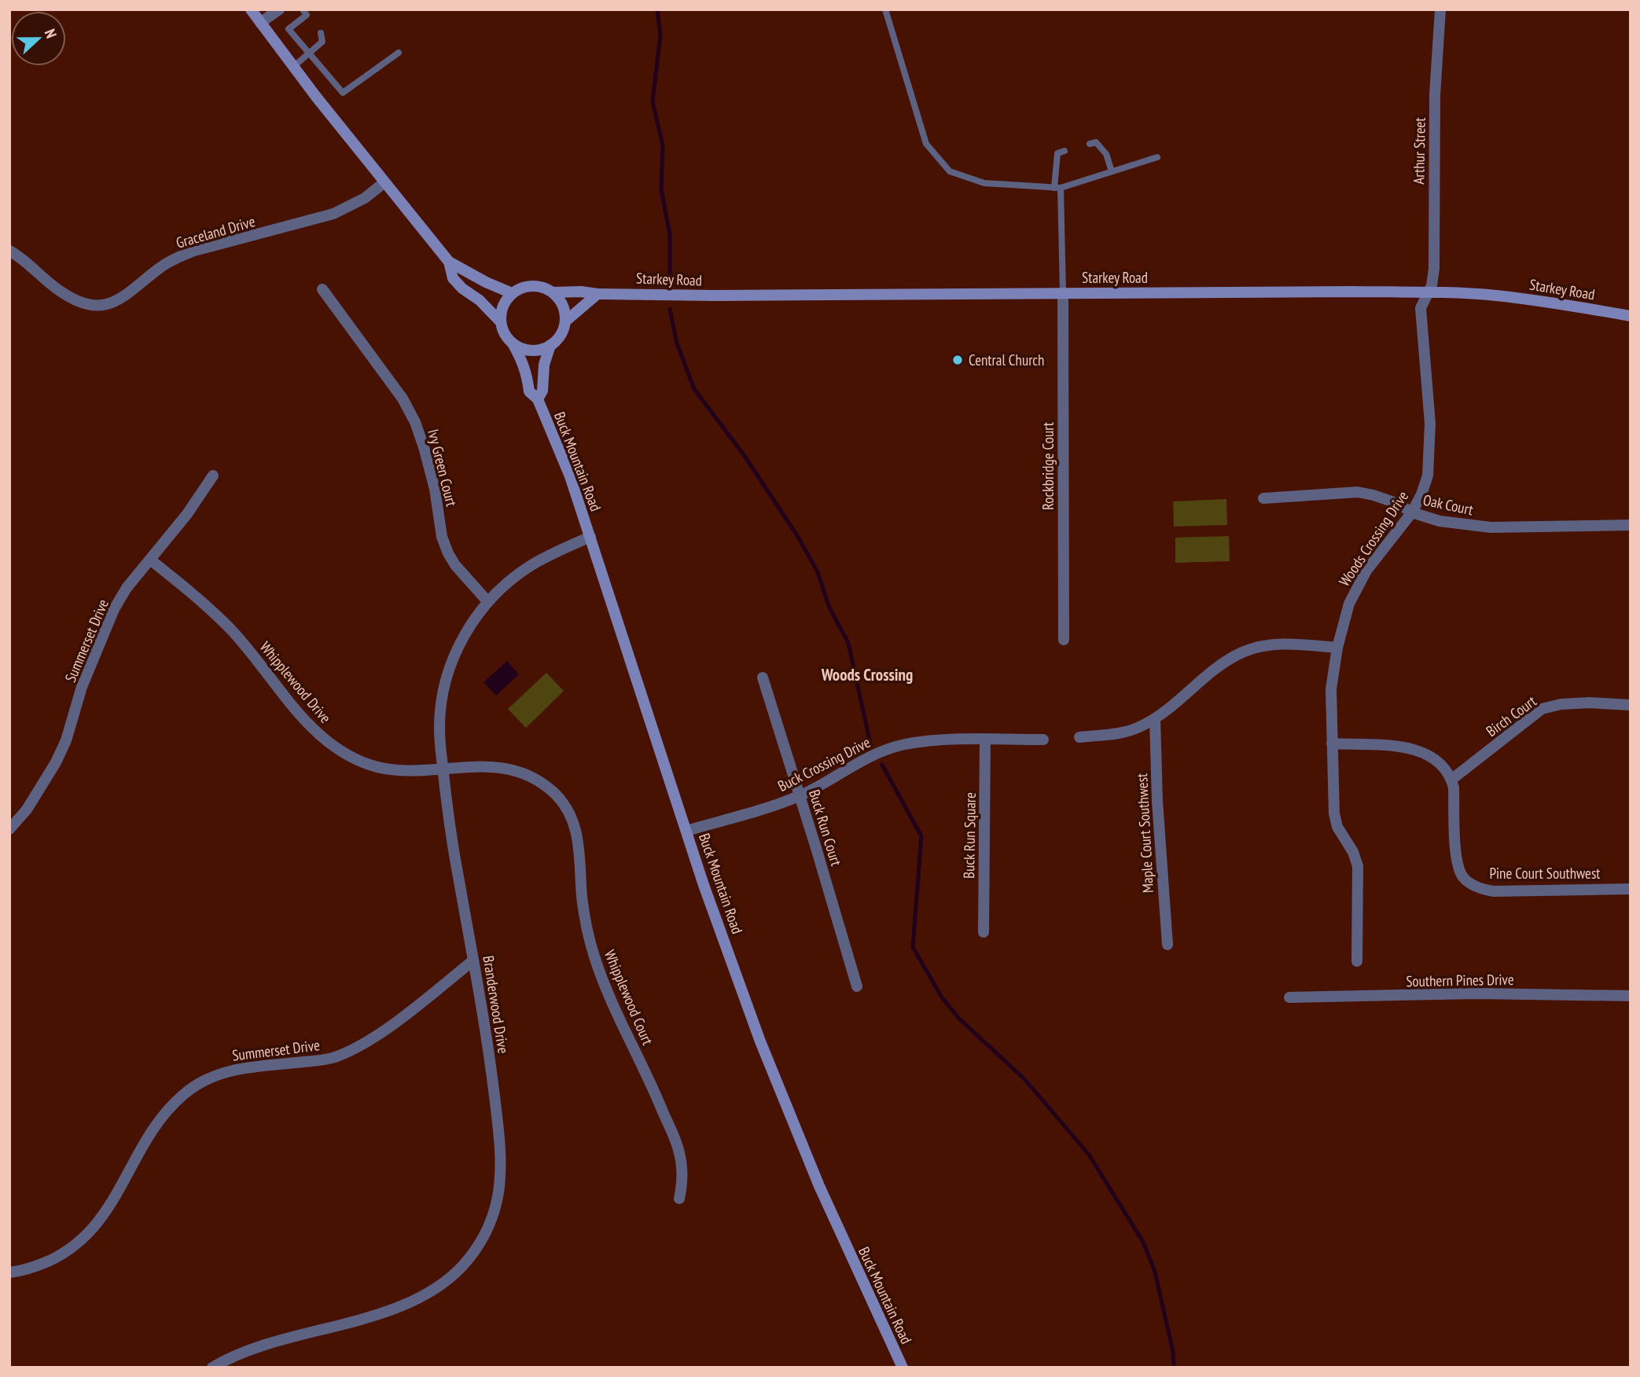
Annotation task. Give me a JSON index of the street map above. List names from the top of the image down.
{
  "streets": {
    "main road": ["Starkey Road", "Buck Mountain Road"],
    "street": [
      "Arthur Street",
      "Graceland Drive",
      "Rockbridge Court",
      "Ivy Green Court",
      "Oak Court",
      "Woods Crossing Drive",
      "Summerset Drive",
      "Whipplewood Drive",
      "Birch Court",
      "Buck Crossing Drive",
      "Buck Run Court",
      "Maple Court Southwest",
      "Buck Run Square",
      "Pine Court Southwest",
      "Southern Pines Drive",
      "Whipplewood Court",
      "Branderwood Drive"
    ]
  },
  "crossings": [
    ["Arthur Street", "Starkey Road"],
    ["Arthur Street", "Woods Crossing Drive"],
    ["Starkey Road", "Buck Mountain Road"],
    ["Starkey Road", "Rockbridge Court"],
    ["Starkey Road", "Woods Crossing Drive"],
    ["Buck Mountain Road", "Buck Crossing Drive"],
    ["Buck Mountain Road", "Branderwood Drive"],
    ["Ivy Green Court", "Branderwood Drive"],
    ["Oak Court", "Woods Crossing Drive"],
    ["Summerset Drive", "Whipplewood Drive"],
    ["Summerset Drive", "Branderwood Drive"],
    ["Whipplewood Drive", "Whipplewood Court"],
    ["Whipplewood Drive", "Branderwood Drive"],
    ["Birch Court", "Pine Court Southwest"],
    ["Buck Crossing Drive", "Buck Run Court"],
    ["Buck Crossing Drive", "Buck Run Square"],
    ["Whipplewood Court", "Branderwood Drive"]
  ],
  "districts": ["Woods Crossing"],
  "places": ["Central Church"],
  "north": "right"
}
